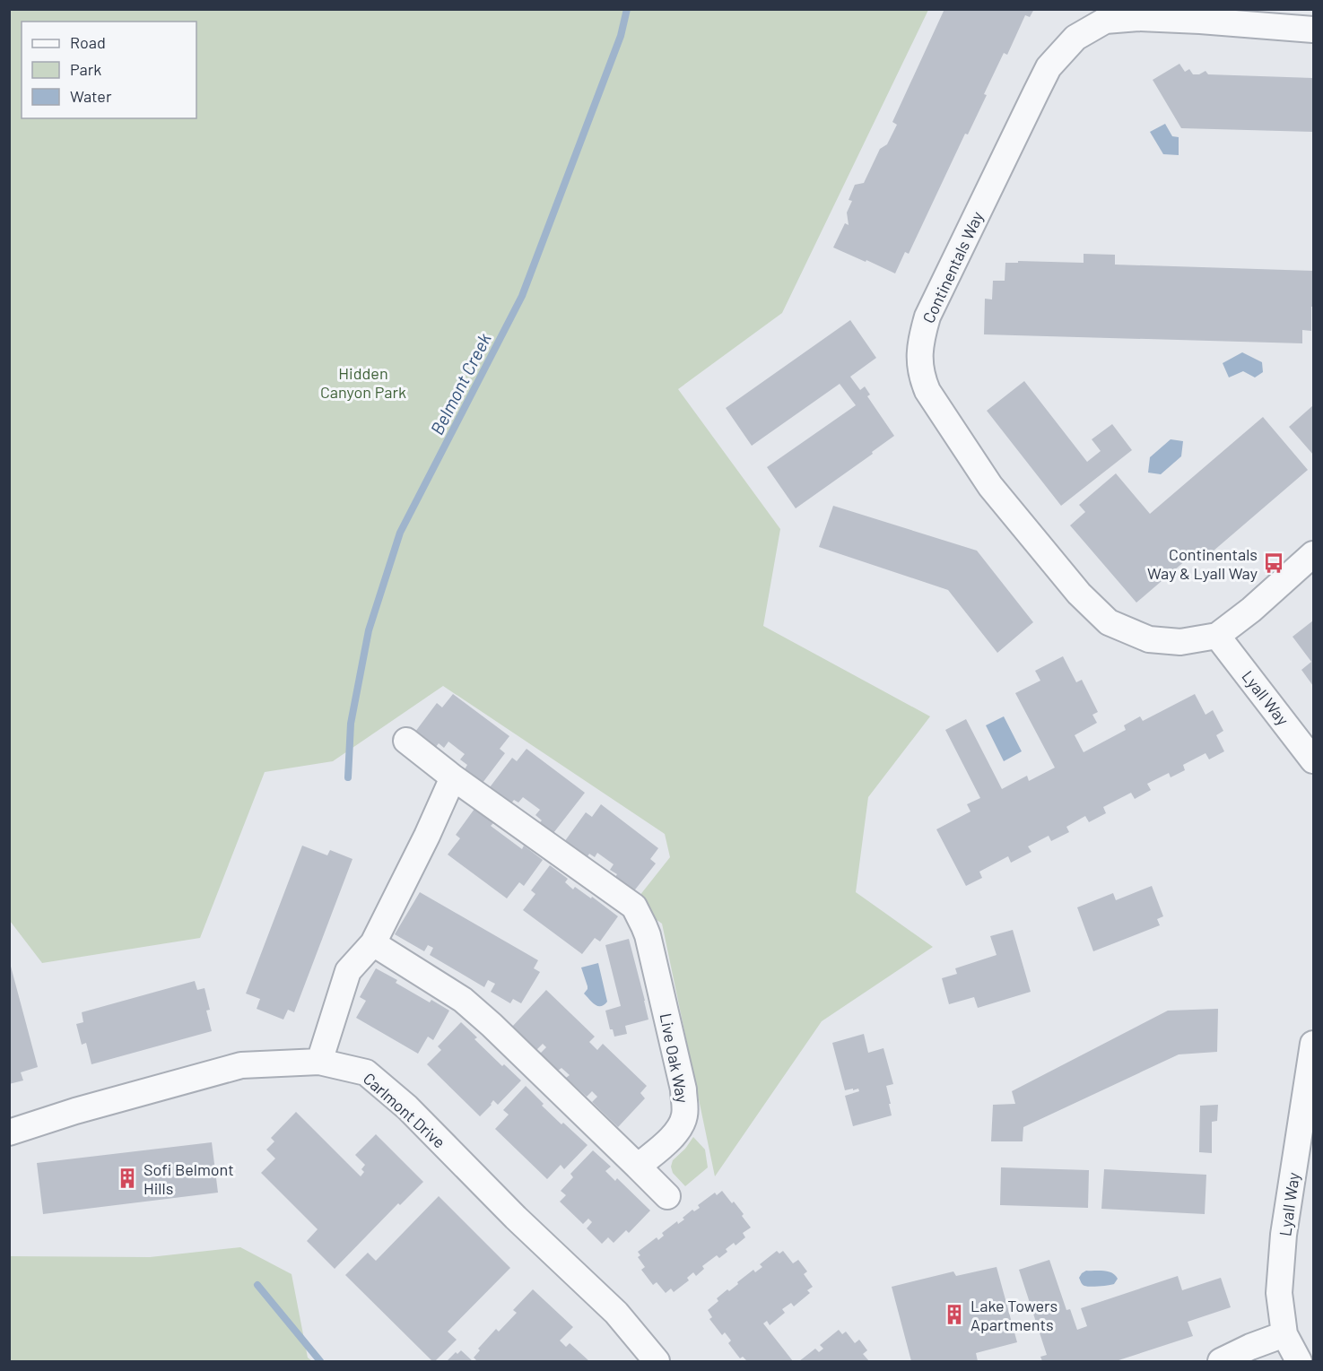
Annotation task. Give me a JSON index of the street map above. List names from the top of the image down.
{
  "streets": {
    "street": [
      "Continentals Way",
      "Lyall Way",
      "Live Oak Way",
      "Carlmont Drive"
    ]
  },
  "crossings": [
    ["Continentals Way", "Lyall Way"]
  ],
  "water": ["Belmont Creek"],
  "parks": ["Hidden Canyon Park"],
  "places": {
    "bus stop": ["Continentals Way & Lyall Way"],
    "building": ["Sofi Belmont Hills", "Lake Towers Apartments"]
  },
  "legend": ["Road", "Park", "Water"]
}
